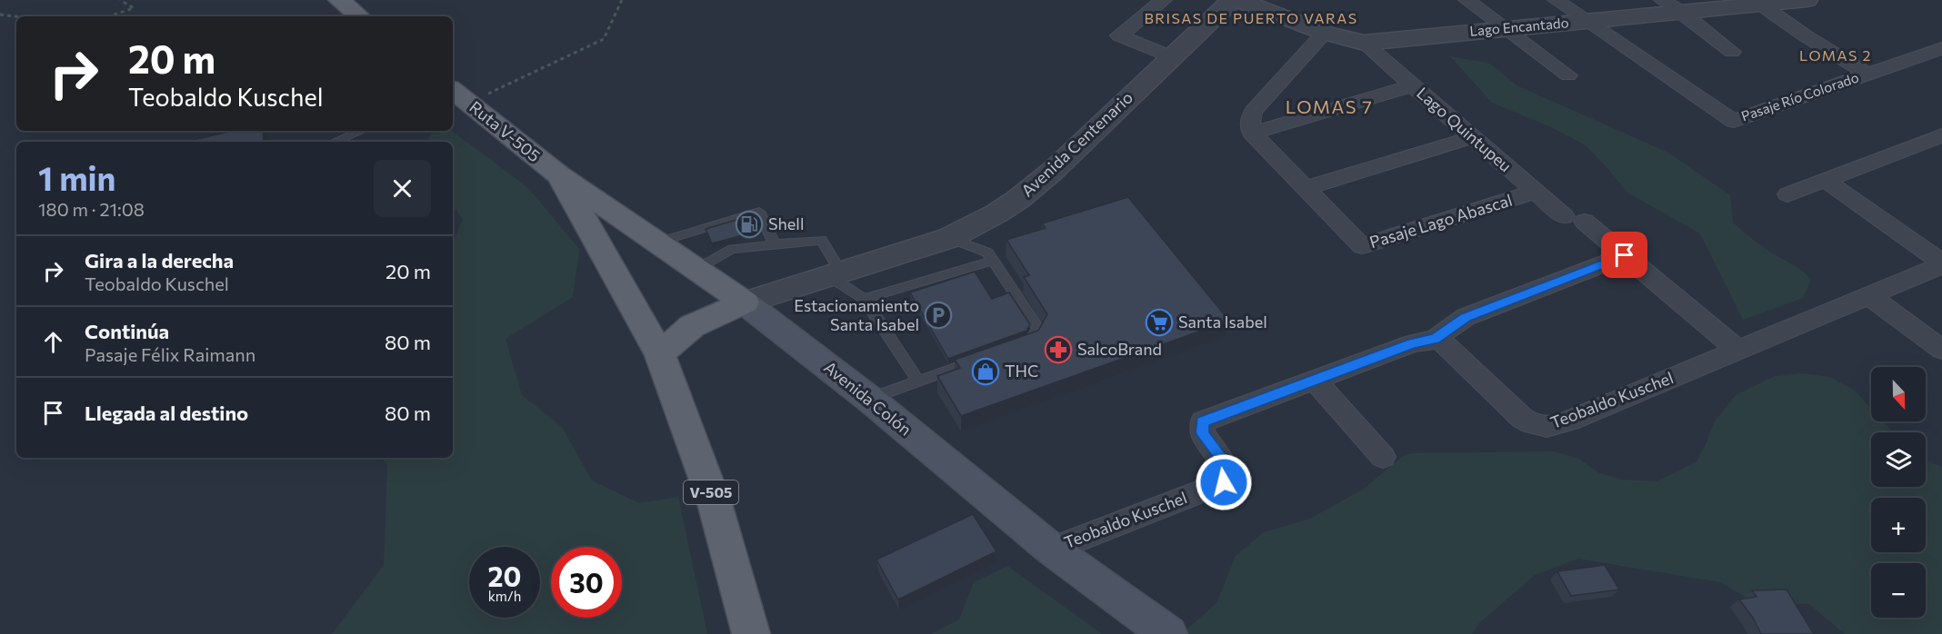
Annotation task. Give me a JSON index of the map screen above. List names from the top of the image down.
{
  "streets": {
    "main road": ["Ruta V-505", "Avenida Colón", "V-505"],
    "street": [
      "Lago Encantado",
      "Pasaje Río Colorado",
      "Lago Quintupeu",
      "Avenida Centenario",
      "Pasaje Lago Abascal",
      "Teobaldo Kuschel"
    ]
  },
  "crossings": [
    ["Lago Encantado", "Pasaje Río Colorado"],
    ["Lago Encantado", "Lago Quintupeu"],
    ["Lago Quintupeu", "Pasaje Lago Abascal"],
    ["Lago Quintupeu", "Teobaldo Kuschel"],
    ["Ruta V-505", "Avenida Colón"],
    ["Avenida Centenario", "Avenida Colón"],
    ["Avenida Colón", "Teobaldo Kuschel"]
  ],
  "districts": ["BRISAS DE PUERTO VARAS", "LOMAS 2", "LOMAS 7"],
  "places": {
    "fuel station": ["Shell"],
    "parking": ["Estacionamiento Santa Isabel"],
    "supermarket": ["Santa Isabel"],
    "pharmacy": ["SalcoBrand"],
    "shop": ["THC"]
  },
  "north": "bottom",
  "page": {
    "turn": ["20 m", "Teobaldo Kuschel"],
    "heading": ["1 min", "180 m · 21:08"],
    "list": [
      {
        "name": "Gira a la derecha",
        "note": "Teobaldo Kuschel",
        "value": "20 m"
      },
      {
        "name": "Continúa",
        "note": "Pasaje Félix Raimann",
        "value": "80 m"
      },
      {
        "name": "Llegada al destino",
        "value": "80 m"
      }
    ],
    "map_buttons": ["+", "−"],
    "speed": "20 km/h",
    "limit": "30"
  }
}
